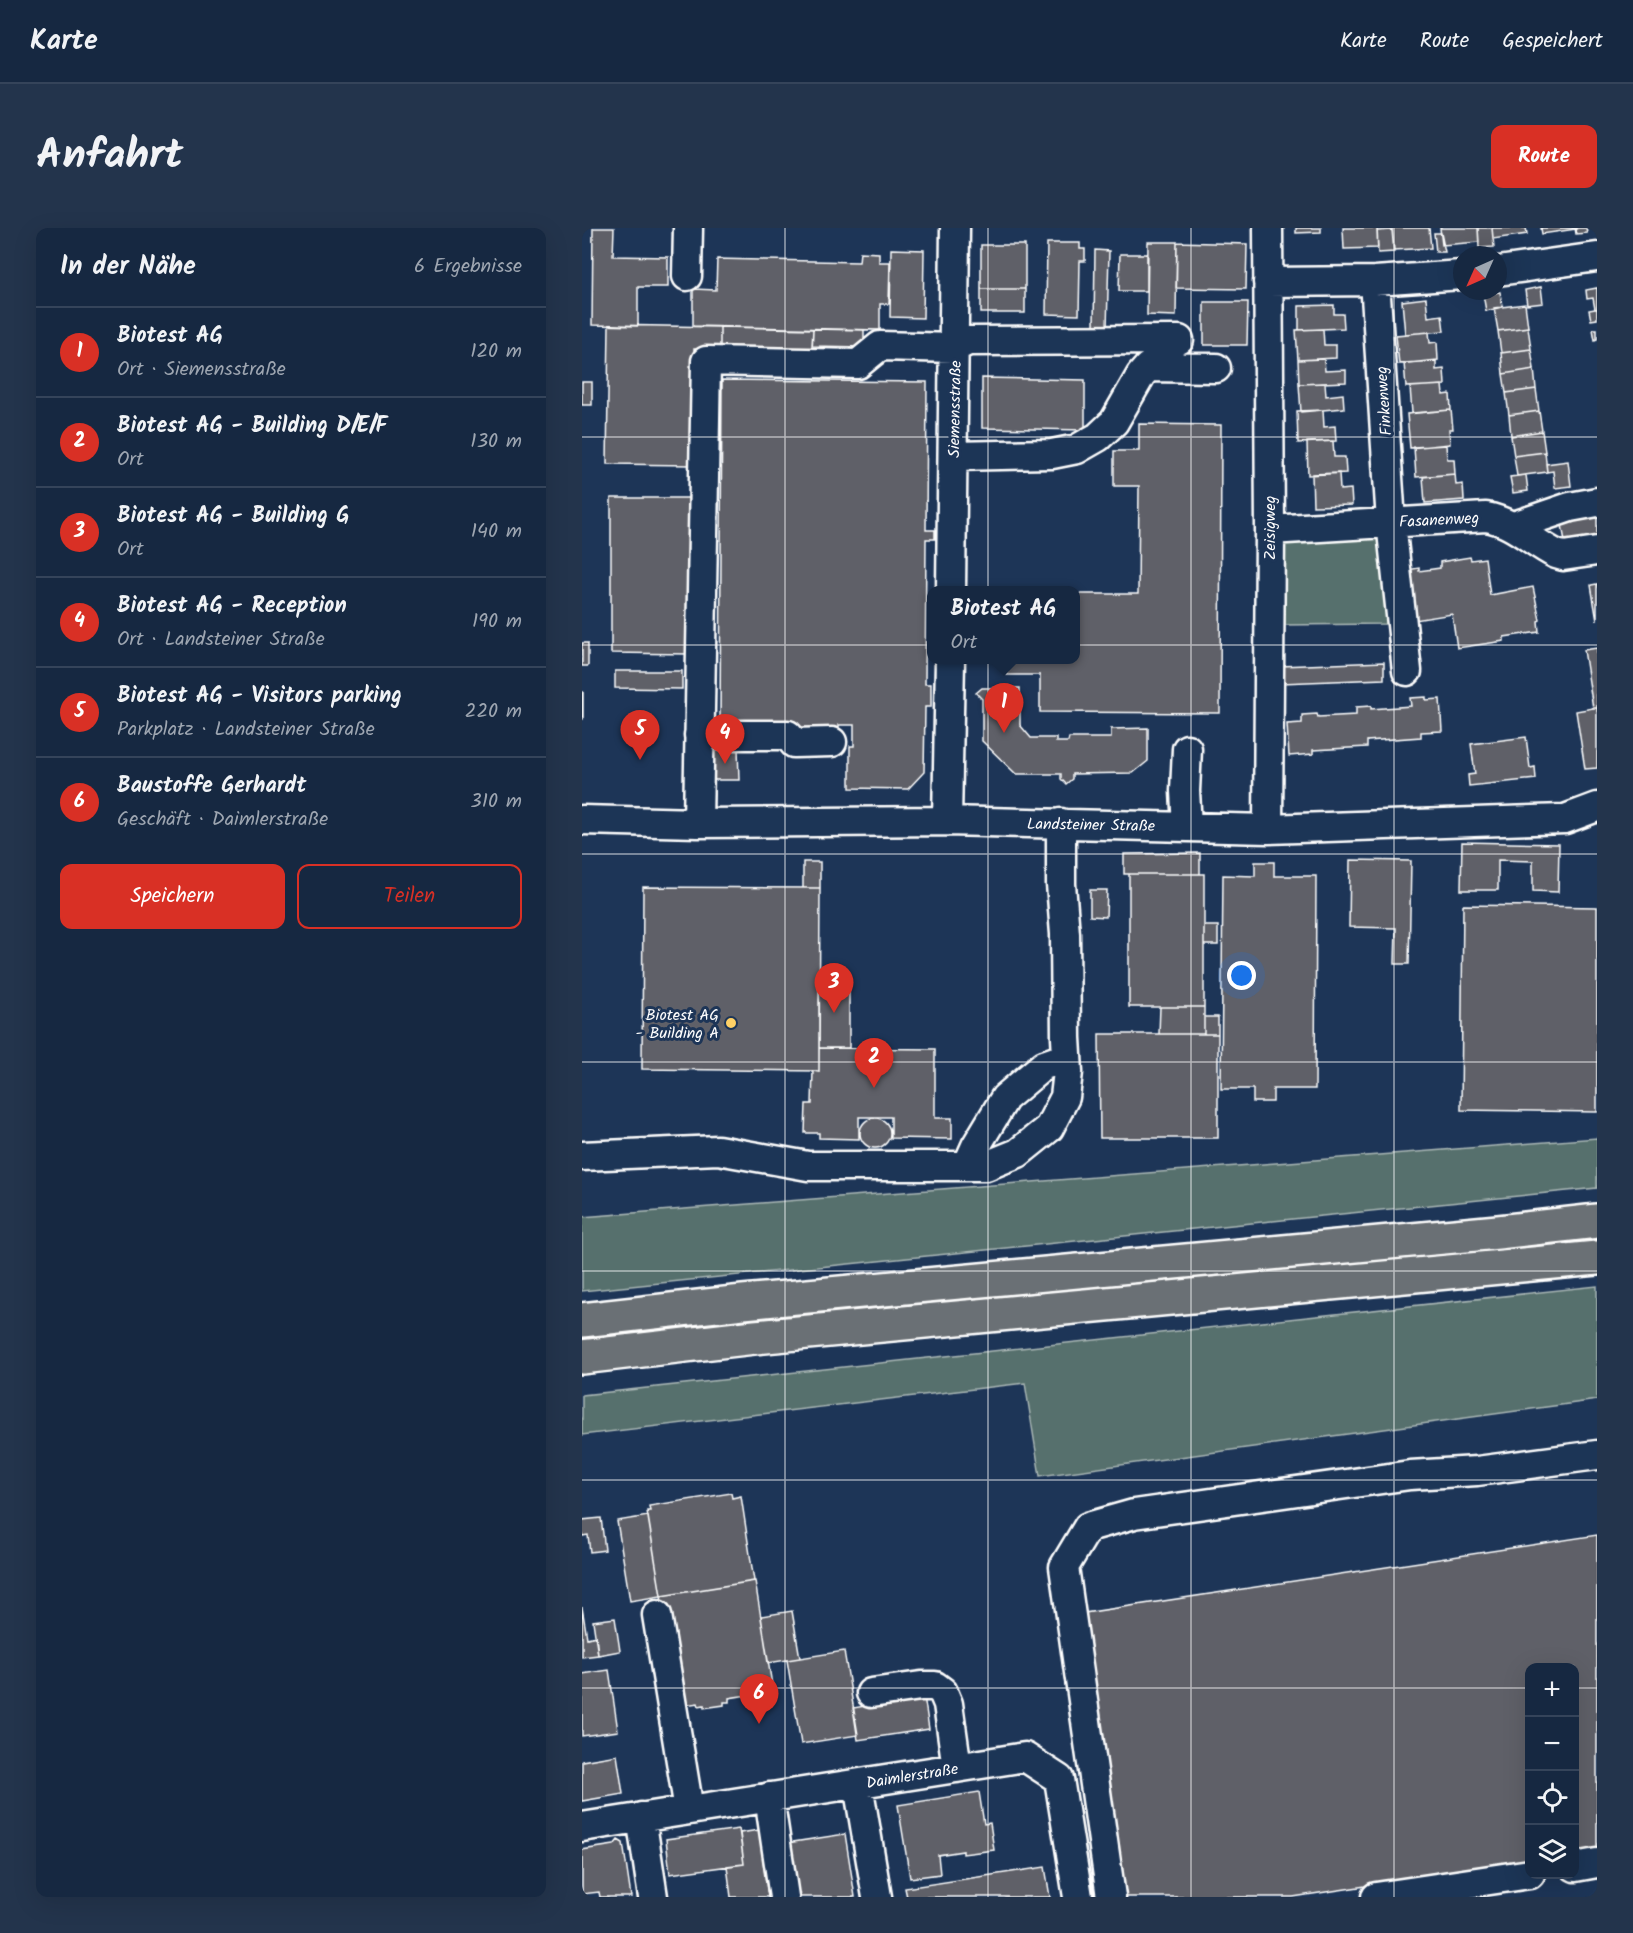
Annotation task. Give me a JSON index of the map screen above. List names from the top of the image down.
{
  "streets": {
    "street": [
      "Finkenweg",
      "Siemensstraße",
      "Fasanenweg",
      "Zeisigweg",
      "Landsteiner Straße",
      "Daimlerstraße"
    ]
  },
  "crossings": [
    ["Finkenweg", "Fasanenweg"],
    ["Fasanenweg", "Zeisigweg"],
    ["Zeisigweg", "Landsteiner Straße"]
  ],
  "places": ["Biotest AG - Building A"],
  "north": "bottom left",
  "page": {
    "header": "Karte",
    "nav": ["Karte", "Route", "Gespeichert"],
    "title": "Anfahrt",
    "buttons": [
      "Route",
      ["Speichern", "Teilen"]
    ],
    "heading": ["In der Nähe", "6 Ergebnisse"],
    "list": [
      {
        "mark": "1",
        "name": "Biotest AG",
        "note": "Ort · Siemensstraße",
        "value": "120 m"
      },
      {
        "mark": "2",
        "name": "Biotest AG - Building D/E/F",
        "note": "Ort",
        "value": "130 m"
      },
      {
        "mark": "3",
        "name": "Biotest AG - Building G",
        "note": "Ort",
        "value": "140 m"
      },
      {
        "mark": "4",
        "name": "Biotest AG - Reception",
        "note": "Ort · Landsteiner Straße",
        "value": "190 m"
      },
      {
        "mark": "5",
        "name": "Biotest AG - Visitors parking",
        "note": "Parkplatz · Landsteiner Straße",
        "value": "220 m"
      },
      {
        "mark": "6",
        "name": "Baustoffe Gerhardt",
        "note": "Geschäft · Daimlerstraße",
        "value": "310 m"
      }
    ],
    "popup": ["Biotest AG", "Ort"],
    "pins": [
      "1",
      "5",
      "4",
      "3",
      "2",
      "6"
    ],
    "map_buttons": ["+", "−"]
  }
}
